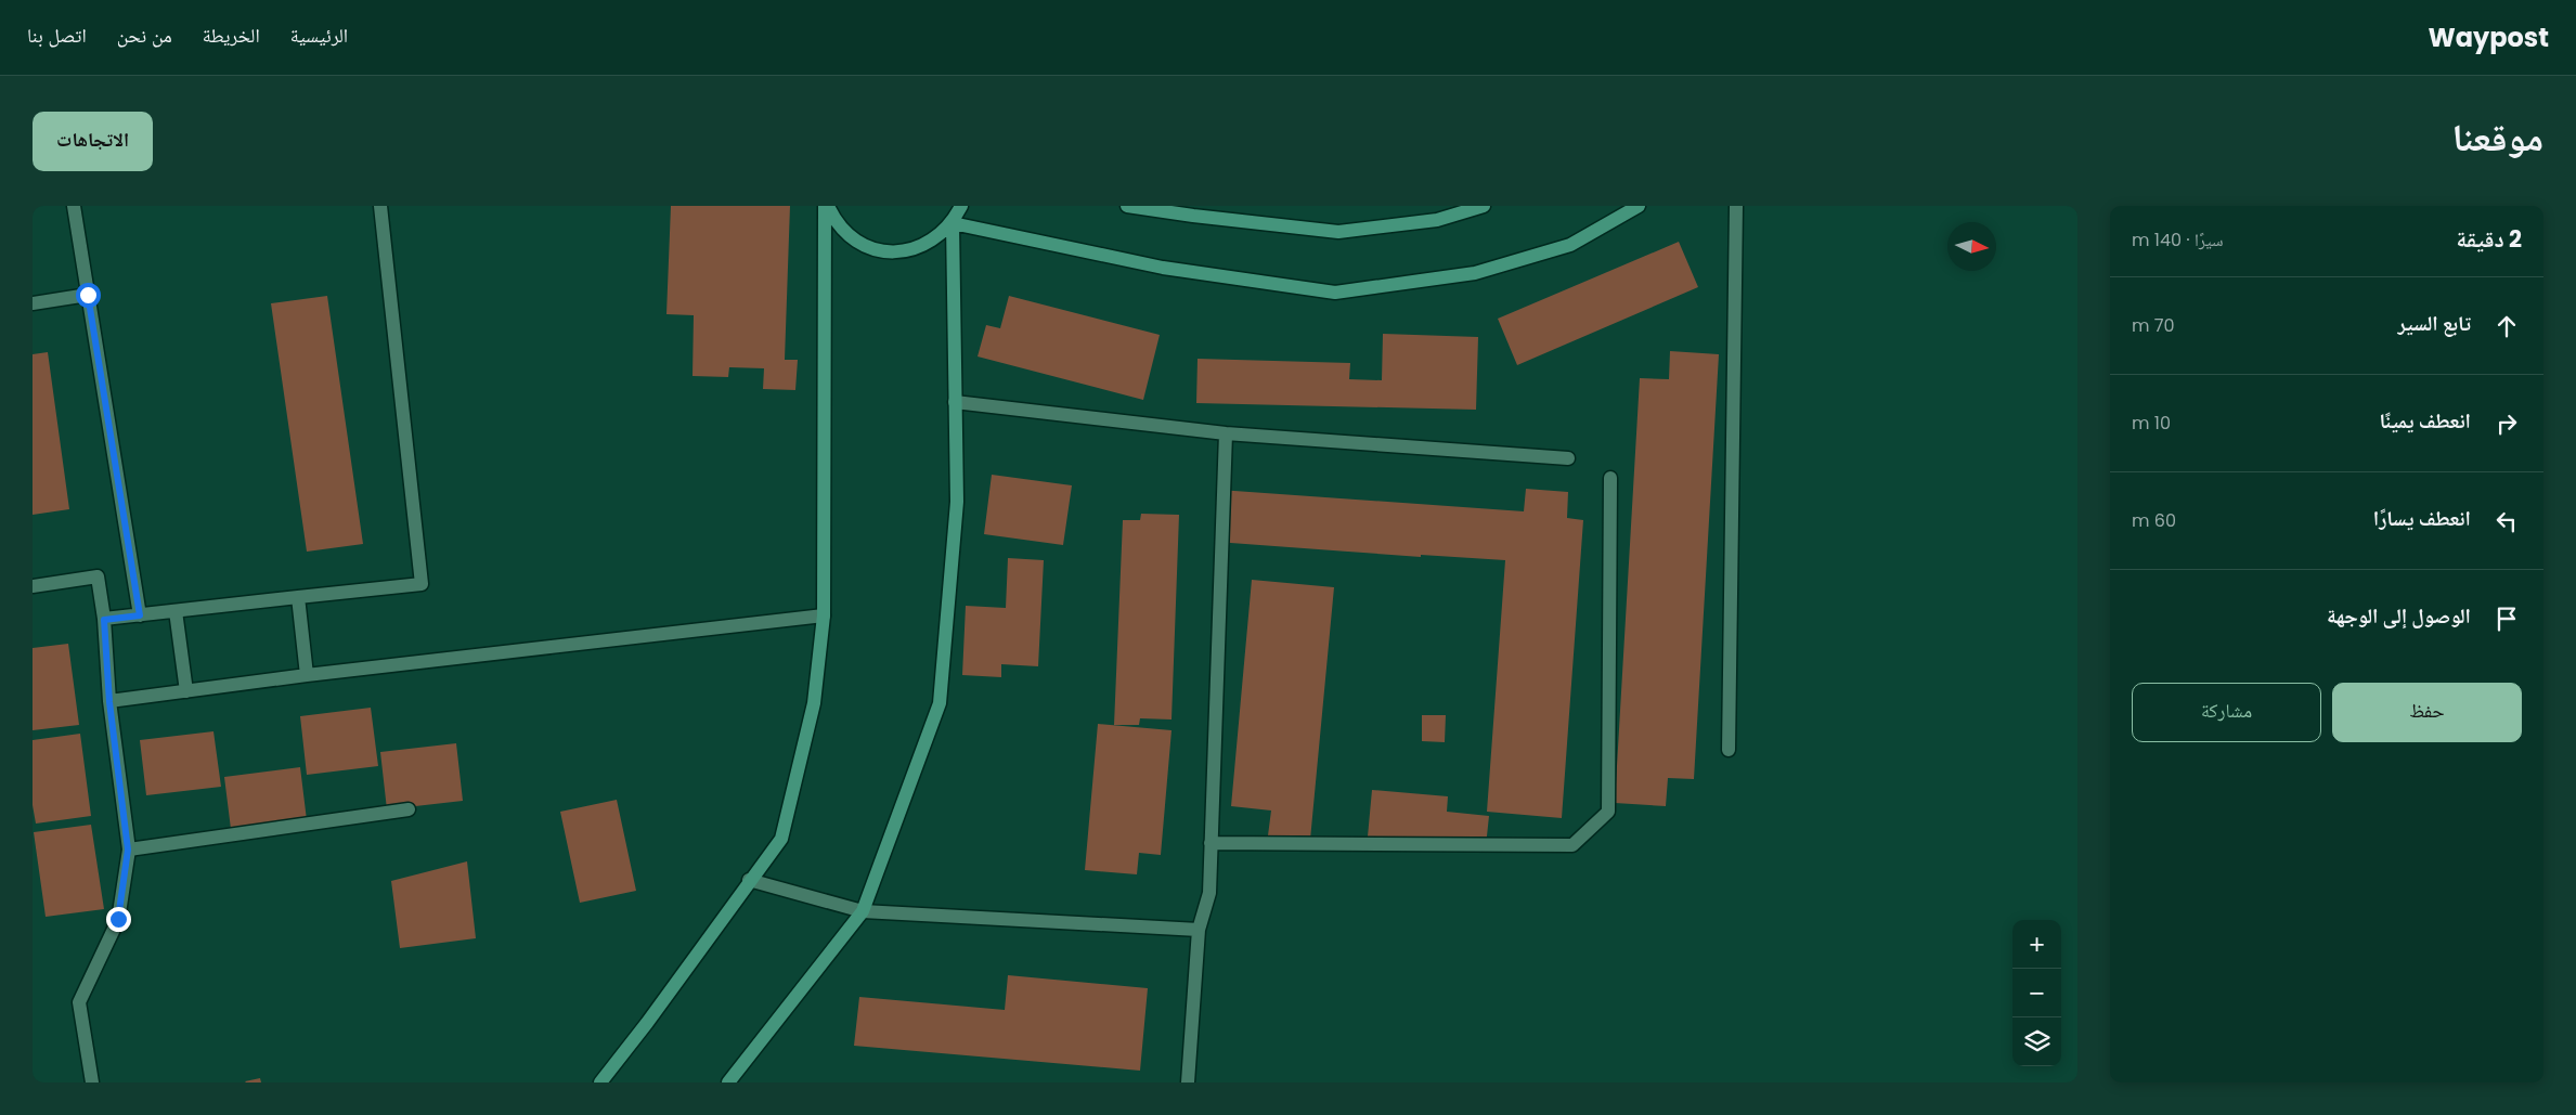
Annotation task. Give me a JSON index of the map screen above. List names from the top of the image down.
{
  "north": "right",
  "page": {
    "header": "Waypost",
    "nav": [
      "الرئيسية",
      "الخريطة",
      "من نحن",
      "اتصل بنا"
    ],
    "title": "موقعنا",
    "buttons": [
      "الاتجاهات",
      ["حفظ", "مشاركة"]
    ],
    "heading": ["2 دقيقة", "سيرًا · 140 m"],
    "list": [
      ["تابع السير", "70 m"],
      ["انعطف يمينًا", "10 m"],
      ["انعطف يسارًا", "60 m"],
      "الوصول إلى الوجهة"
    ],
    "map_buttons": ["+", "−"]
  }
}
